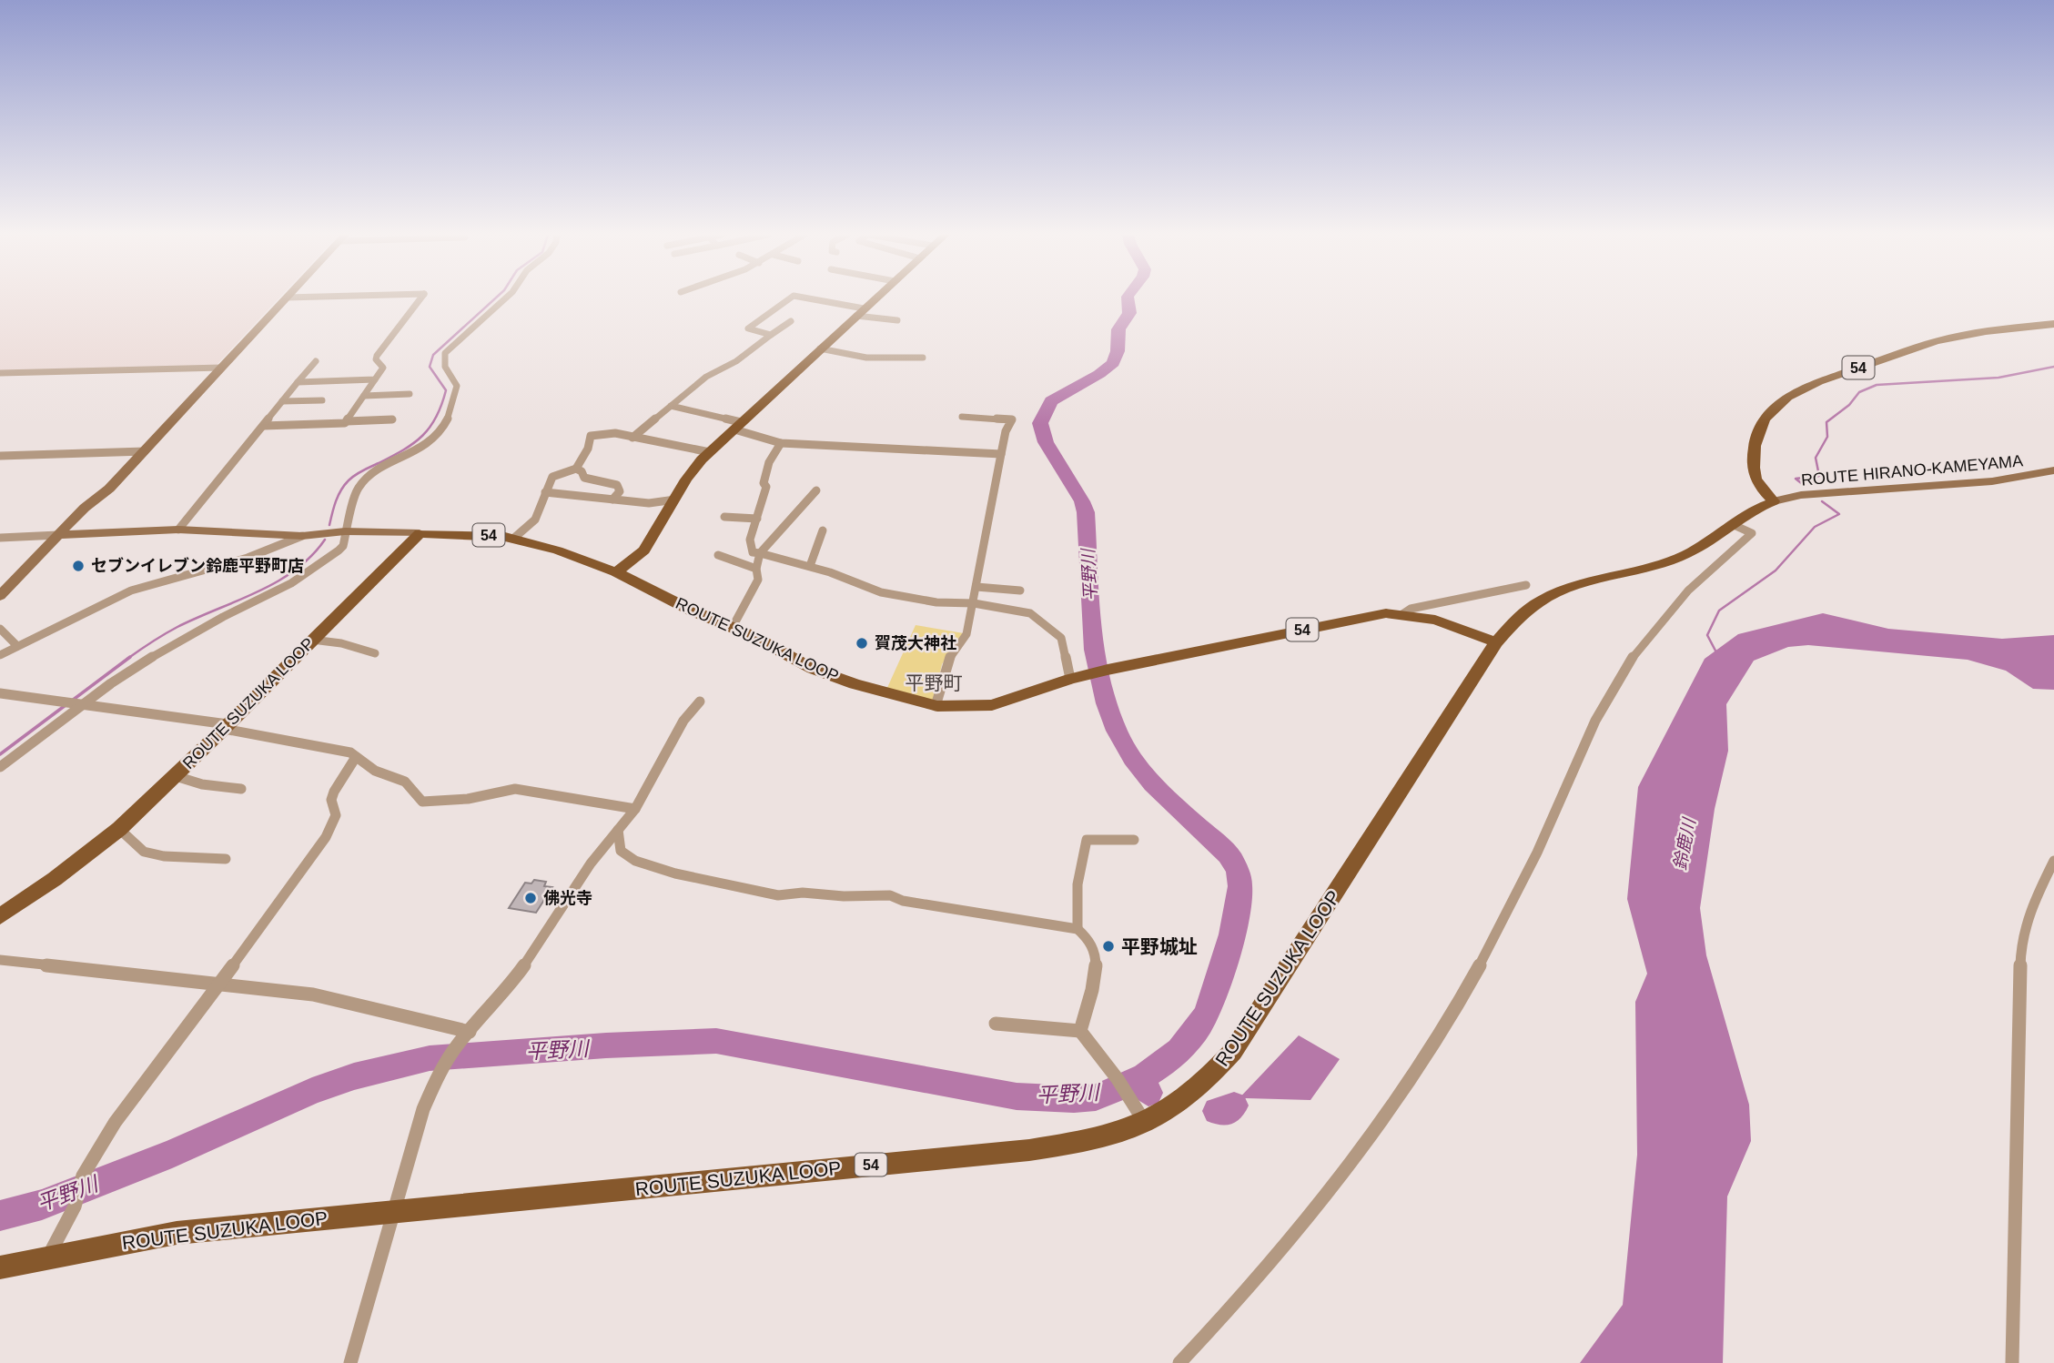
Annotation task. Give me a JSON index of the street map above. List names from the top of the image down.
{
  "streets": {
    "main road": ["54", "ROUTE SUZUKA LOOP"],
    "street": ["ROUTE HIRANO-KAMEYAMA"]
  },
  "crossings": [
    ["54", "ROUTE HIRANO-KAMEYAMA"],
    ["54", "ROUTE SUZUKA LOOP"],
    ["ROUTE HIRANO-KAMEYAMA", "ROUTE SUZUKA LOOP"]
  ],
  "districts": ["平野町"],
  "water": ["平野川", "鈴鹿川"],
  "places": [
    "セブンイレブン鈴鹿平野町店",
    "賀茂大神社",
    "佛光寺",
    "平野城址"
  ]
}
